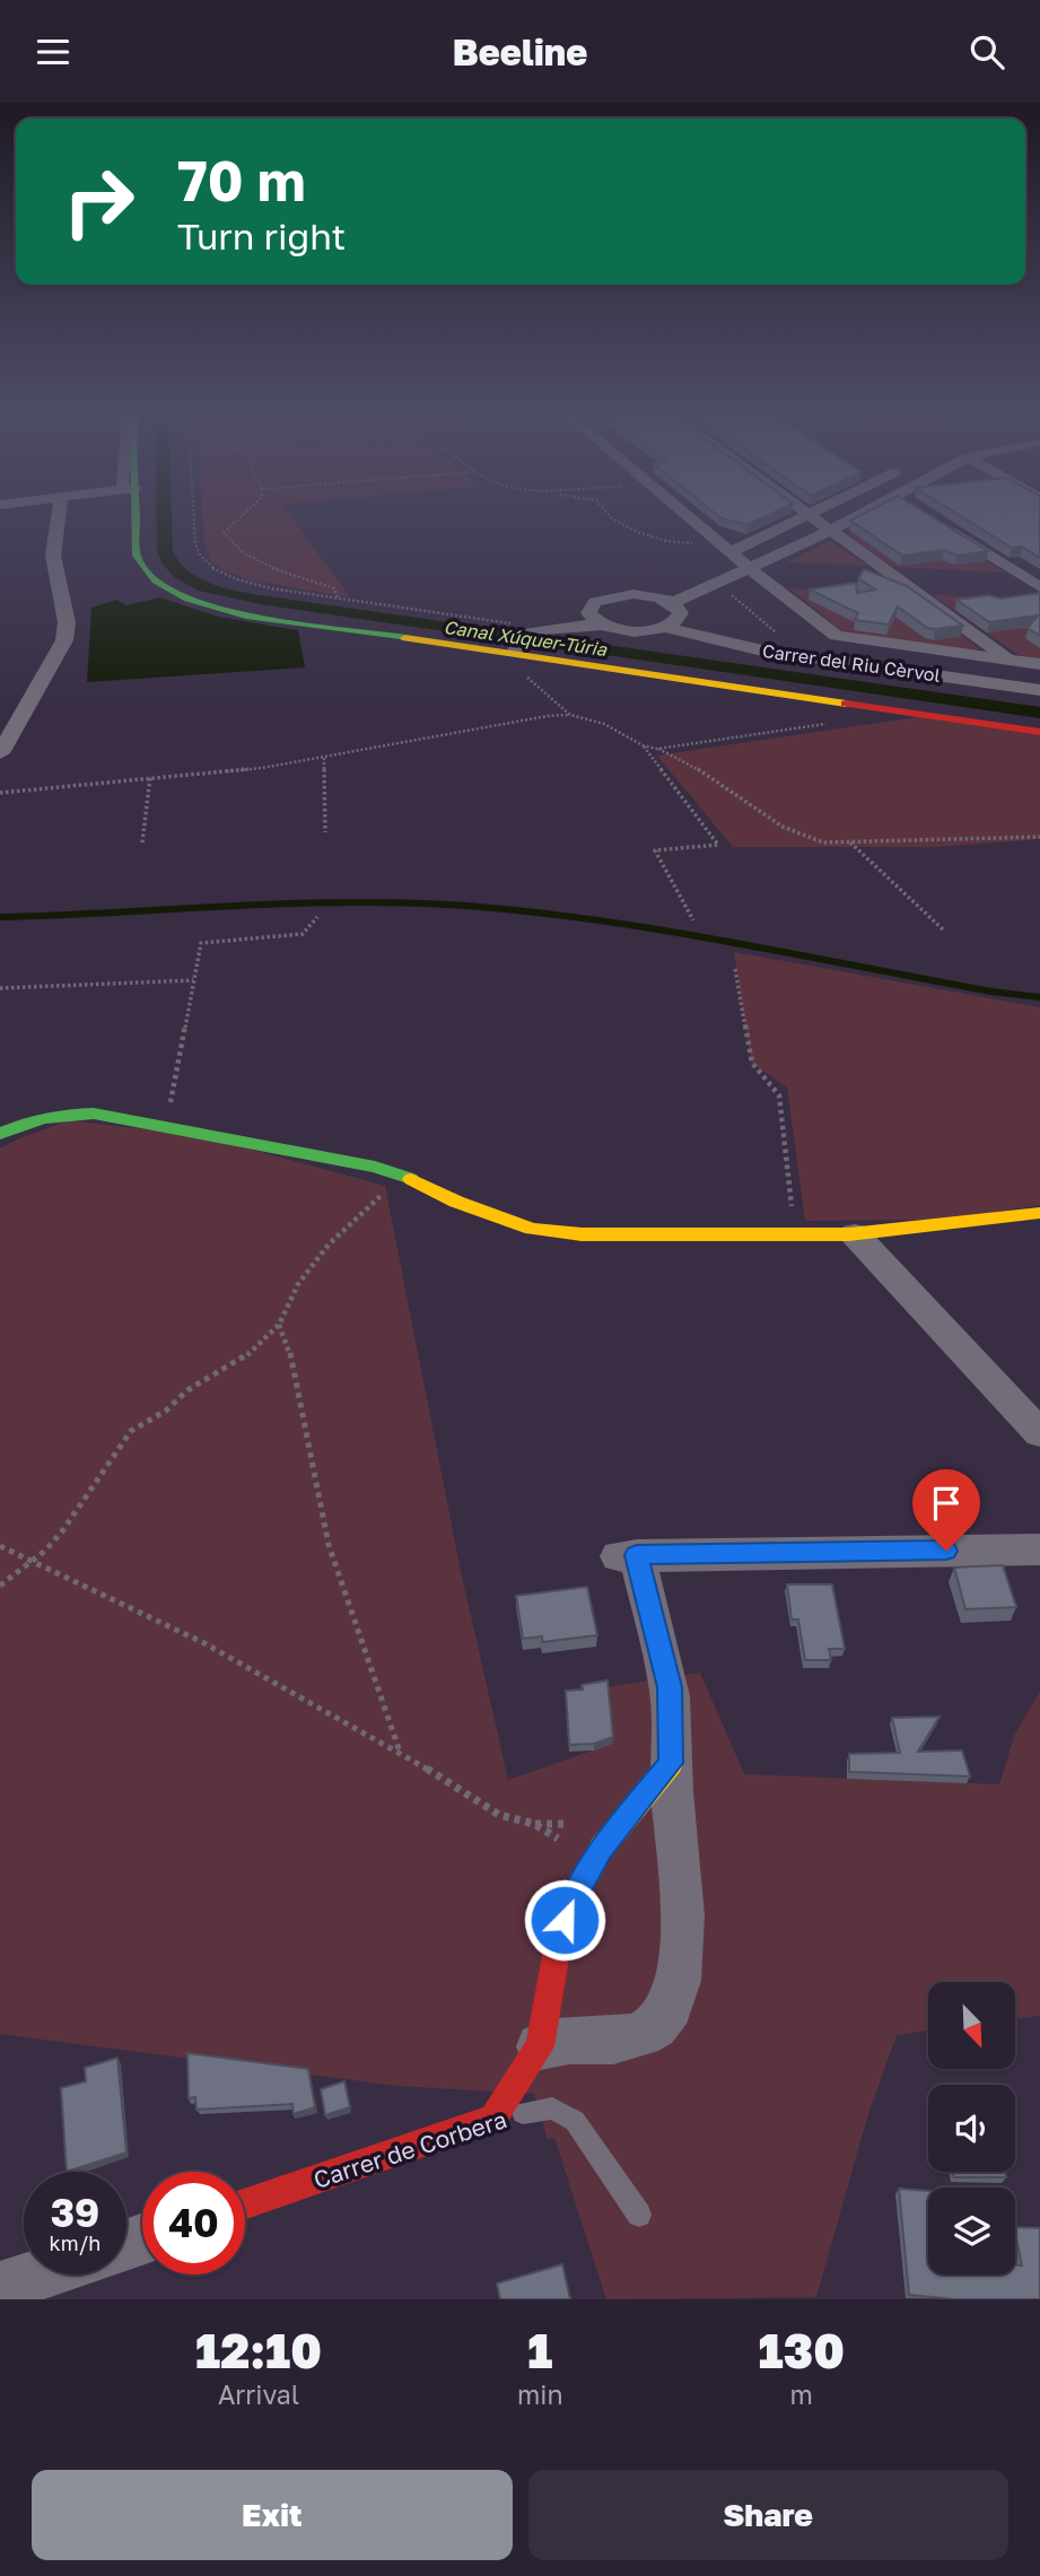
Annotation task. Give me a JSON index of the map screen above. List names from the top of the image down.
{
  "streets": {
    "street": ["Carrer del Riu Cèrvol", "Carrer de Corbera"]
  },
  "water": ["Canal Xúquer-Túria"],
  "north": "bottom right",
  "page": {
    "header": "Beeline",
    "turn": ["70 m", "Turn right"],
    "speed": "39 km/h",
    "limit": "40",
    "eta": [
      "12:10",
      "Arrival",
      "1",
      "min",
      "130",
      "m"
    ],
    "buttons": ["Exit", "Share"]
  }
}
